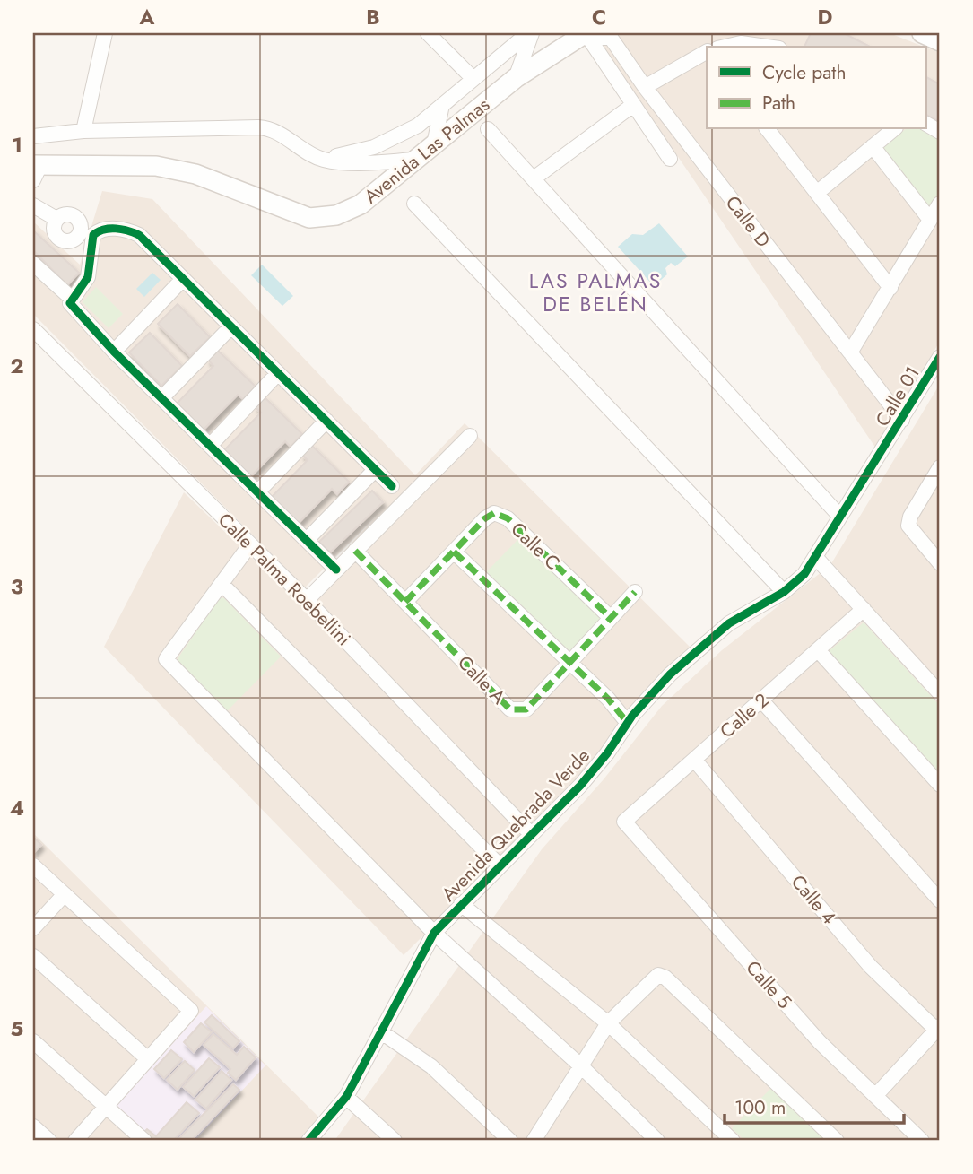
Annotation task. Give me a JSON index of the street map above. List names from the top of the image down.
{
  "streets": {
    "main road": ["Avenida Las Palmas"],
    "street": [
      "Calle D",
      "Calle 01",
      "Calle C",
      "Calle Palma Roebellini",
      "Calle A",
      "Calle 2",
      "Avenida Quebrada Verde",
      "Calle 4",
      "Calle 5"
    ]
  },
  "crossings": [
    ["Avenida Las Palmas", "Calle D"],
    ["Calle D", "Calle 01"],
    ["Calle 01", "Avenida Quebrada Verde"],
    ["Calle C", "Calle A"],
    ["Calle Palma Roebellini", "Avenida Quebrada Verde"],
    ["Calle 2", "Calle 4"],
    ["Calle 2", "Calle 5"]
  ],
  "districts": ["LAS PALMAS DE BELÉN"],
  "legend": ["Cycle path", "Path"],
  "scale_bar": "100 m",
  "grid": {
    "columns": [
      "A",
      "B",
      "C",
      "D"
    ],
    "rows": [
      "1",
      "2",
      "3",
      "4",
      "5"
    ]
  }
}
